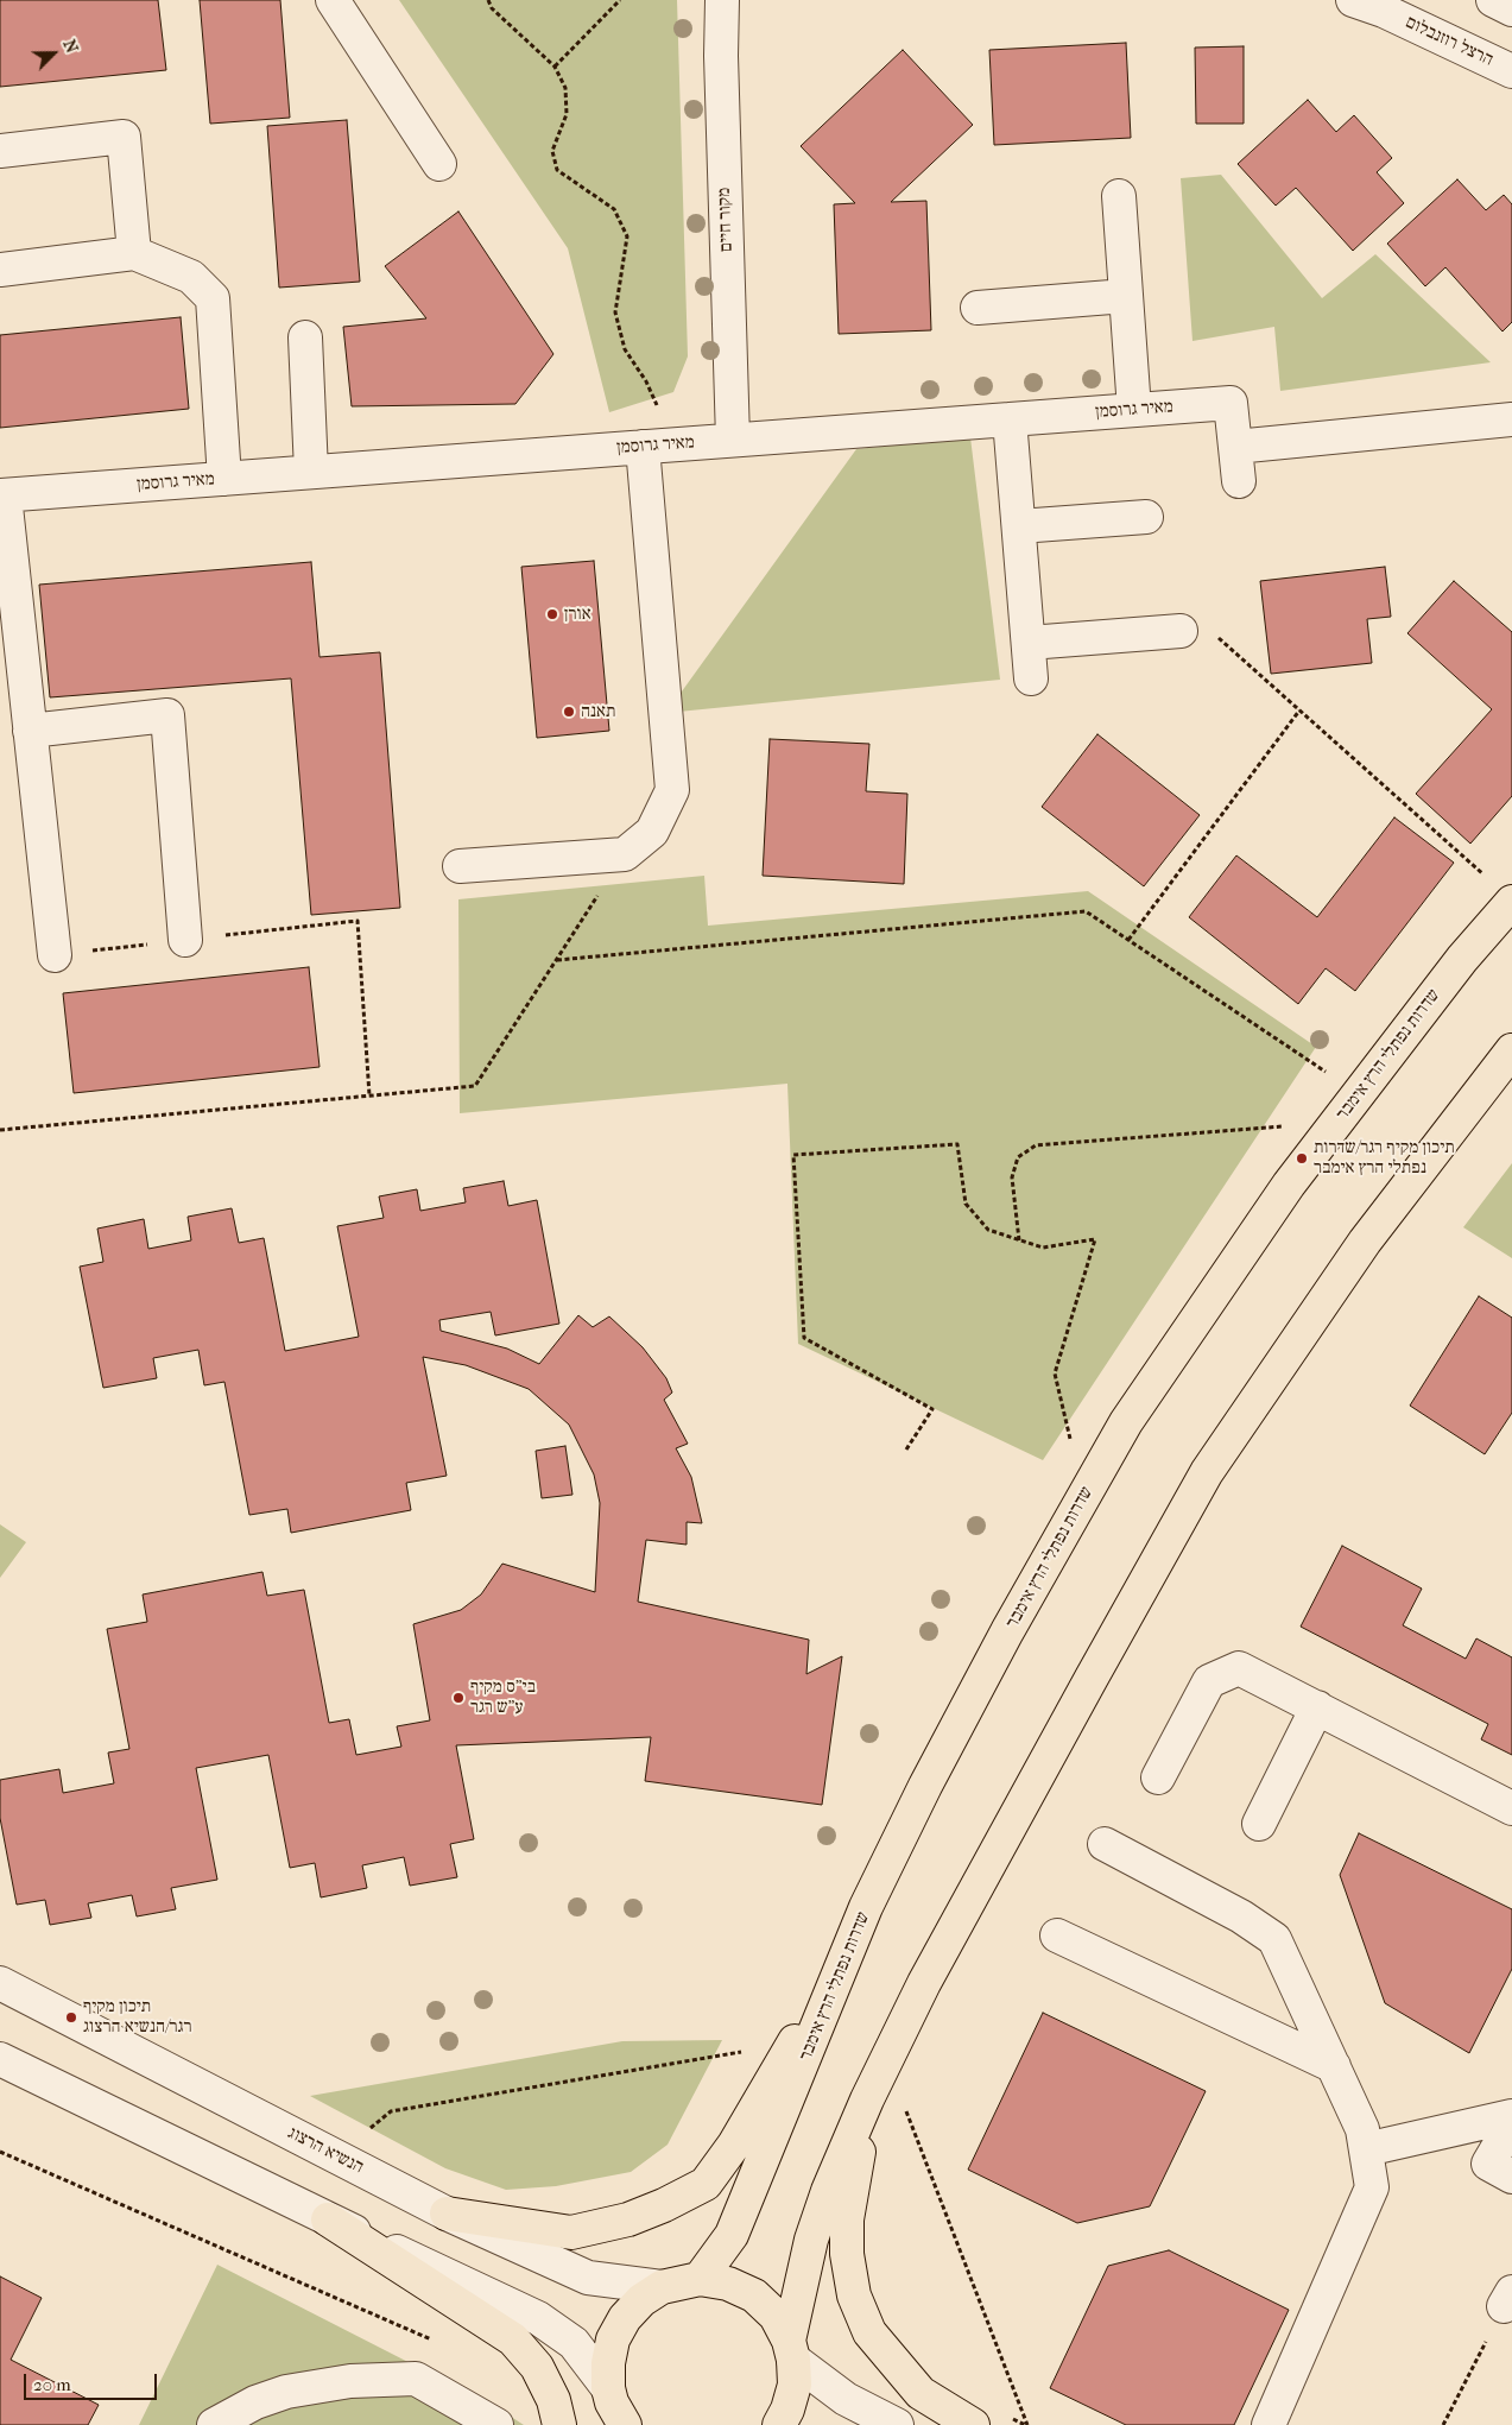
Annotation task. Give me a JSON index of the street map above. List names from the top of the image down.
{
  "streets": {
    "main road": ["שדרות נפתלי הרץ אימבר"],
    "street": [
      "הרצל רוזנבלום",
      "מקור חיים",
      "מאיר גרוסמן",
      "הנשיא הרצוג"
    ]
  },
  "crossings": [
    ["מקור חיים", "מאיר גרוסמן"]
  ],
  "places": [
    "אורן",
    "תאנה",
    "תיכון מקיף רגר/שדרות נפתלי הרץ אימבר",
    "בי\"ס מקיף ע\"ש רגר",
    "תיכון מקיף רגר/הנשיא הרצוג"
  ],
  "scale_bar": "20 m",
  "north": "top right"
}
